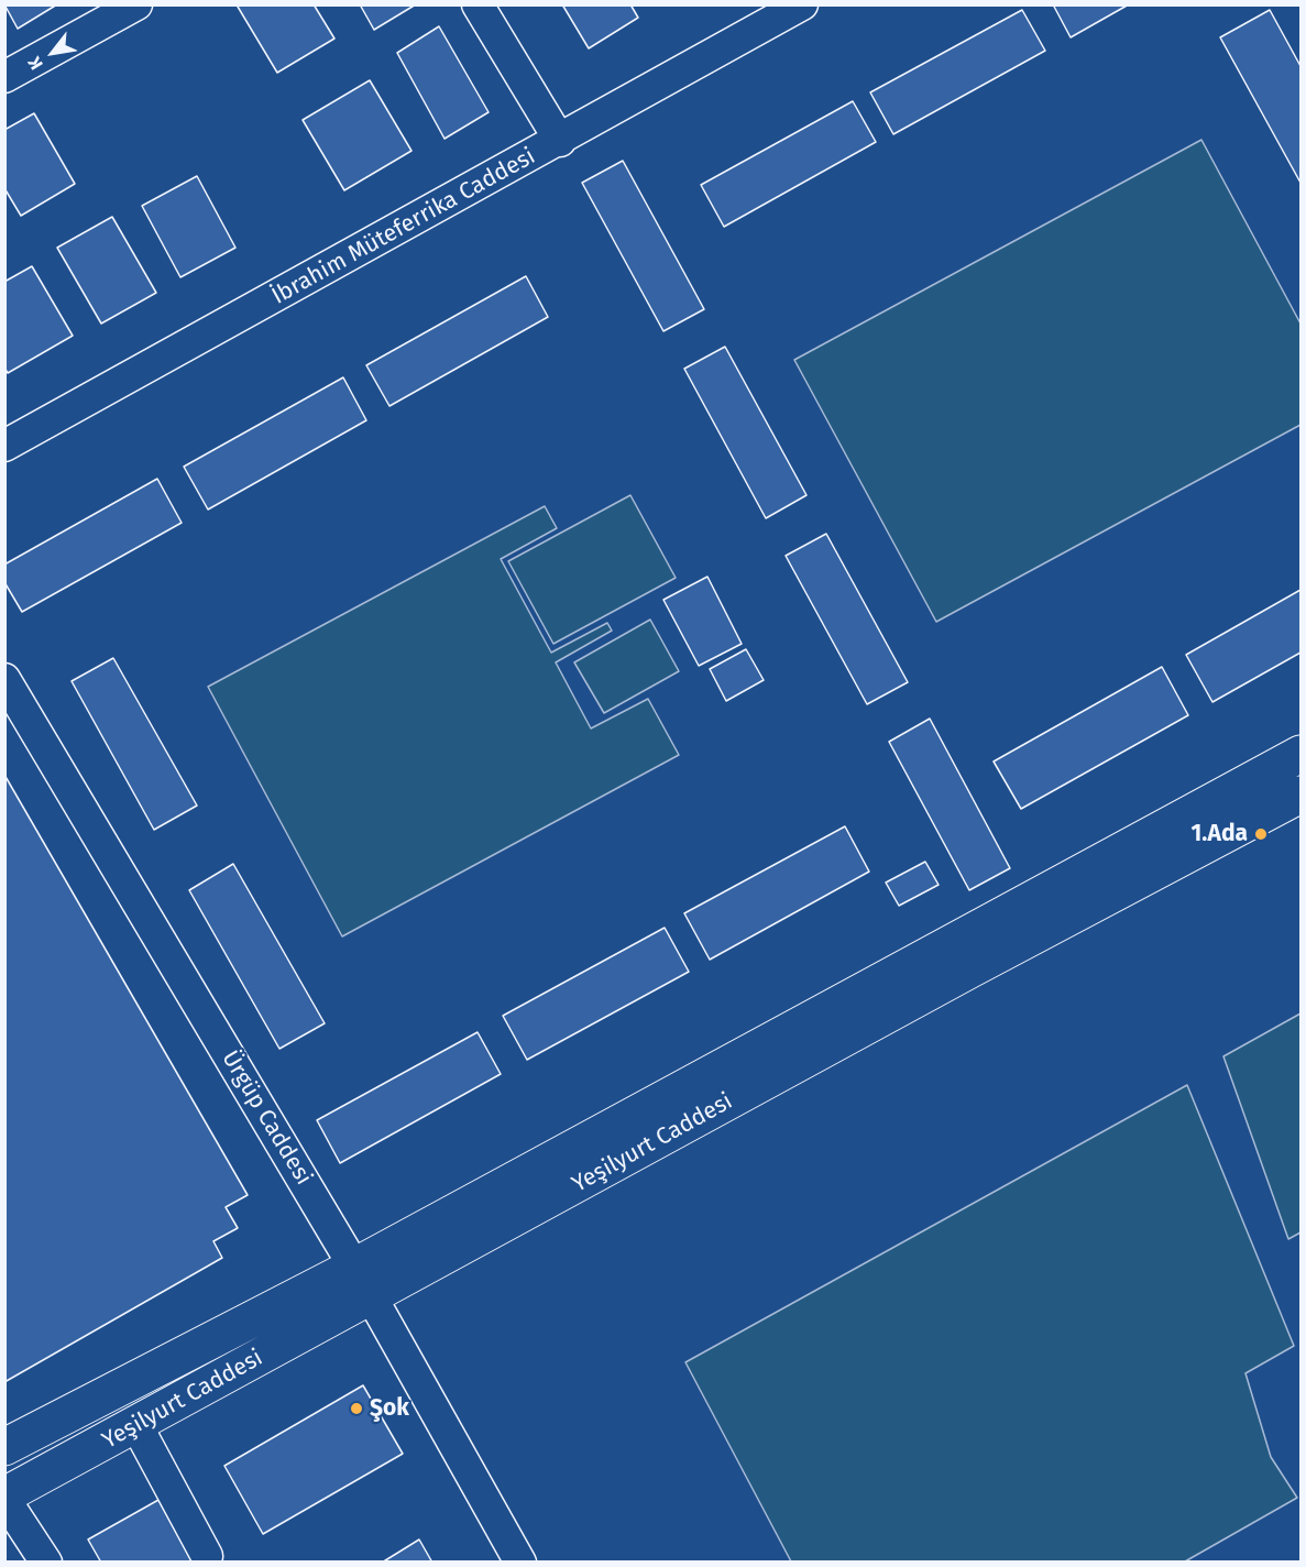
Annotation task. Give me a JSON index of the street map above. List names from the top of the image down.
{
  "streets": {
    "main road": ["Yeşilyurt Caddesi"],
    "street": ["İbrahim Müteferrika Caddesi", "Ürgüp Caddesi"]
  },
  "crossings": [
    ["Ürgüp Caddesi", "Yeşilyurt Caddesi"]
  ],
  "places": ["1.Ada", "Şok"],
  "north": "bottom left"
}
